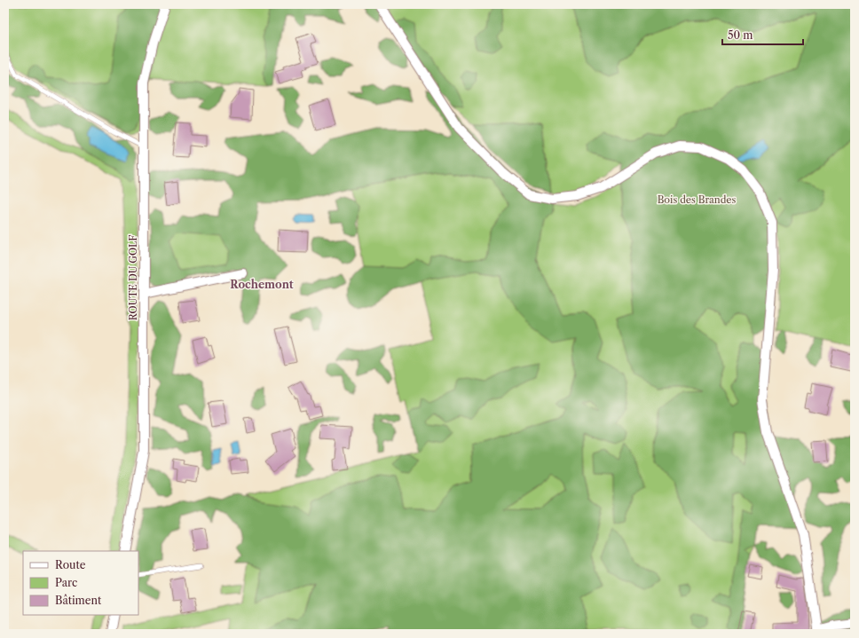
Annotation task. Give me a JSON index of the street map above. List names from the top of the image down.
{
  "streets": {
    "street": ["ROUTE DU GOLF"]
  },
  "districts": ["Rochemont"],
  "parks": ["Bois des Brandes"],
  "legend": ["Route", "Parc", "Bâtiment"],
  "scale_bar": "50 m"
}
